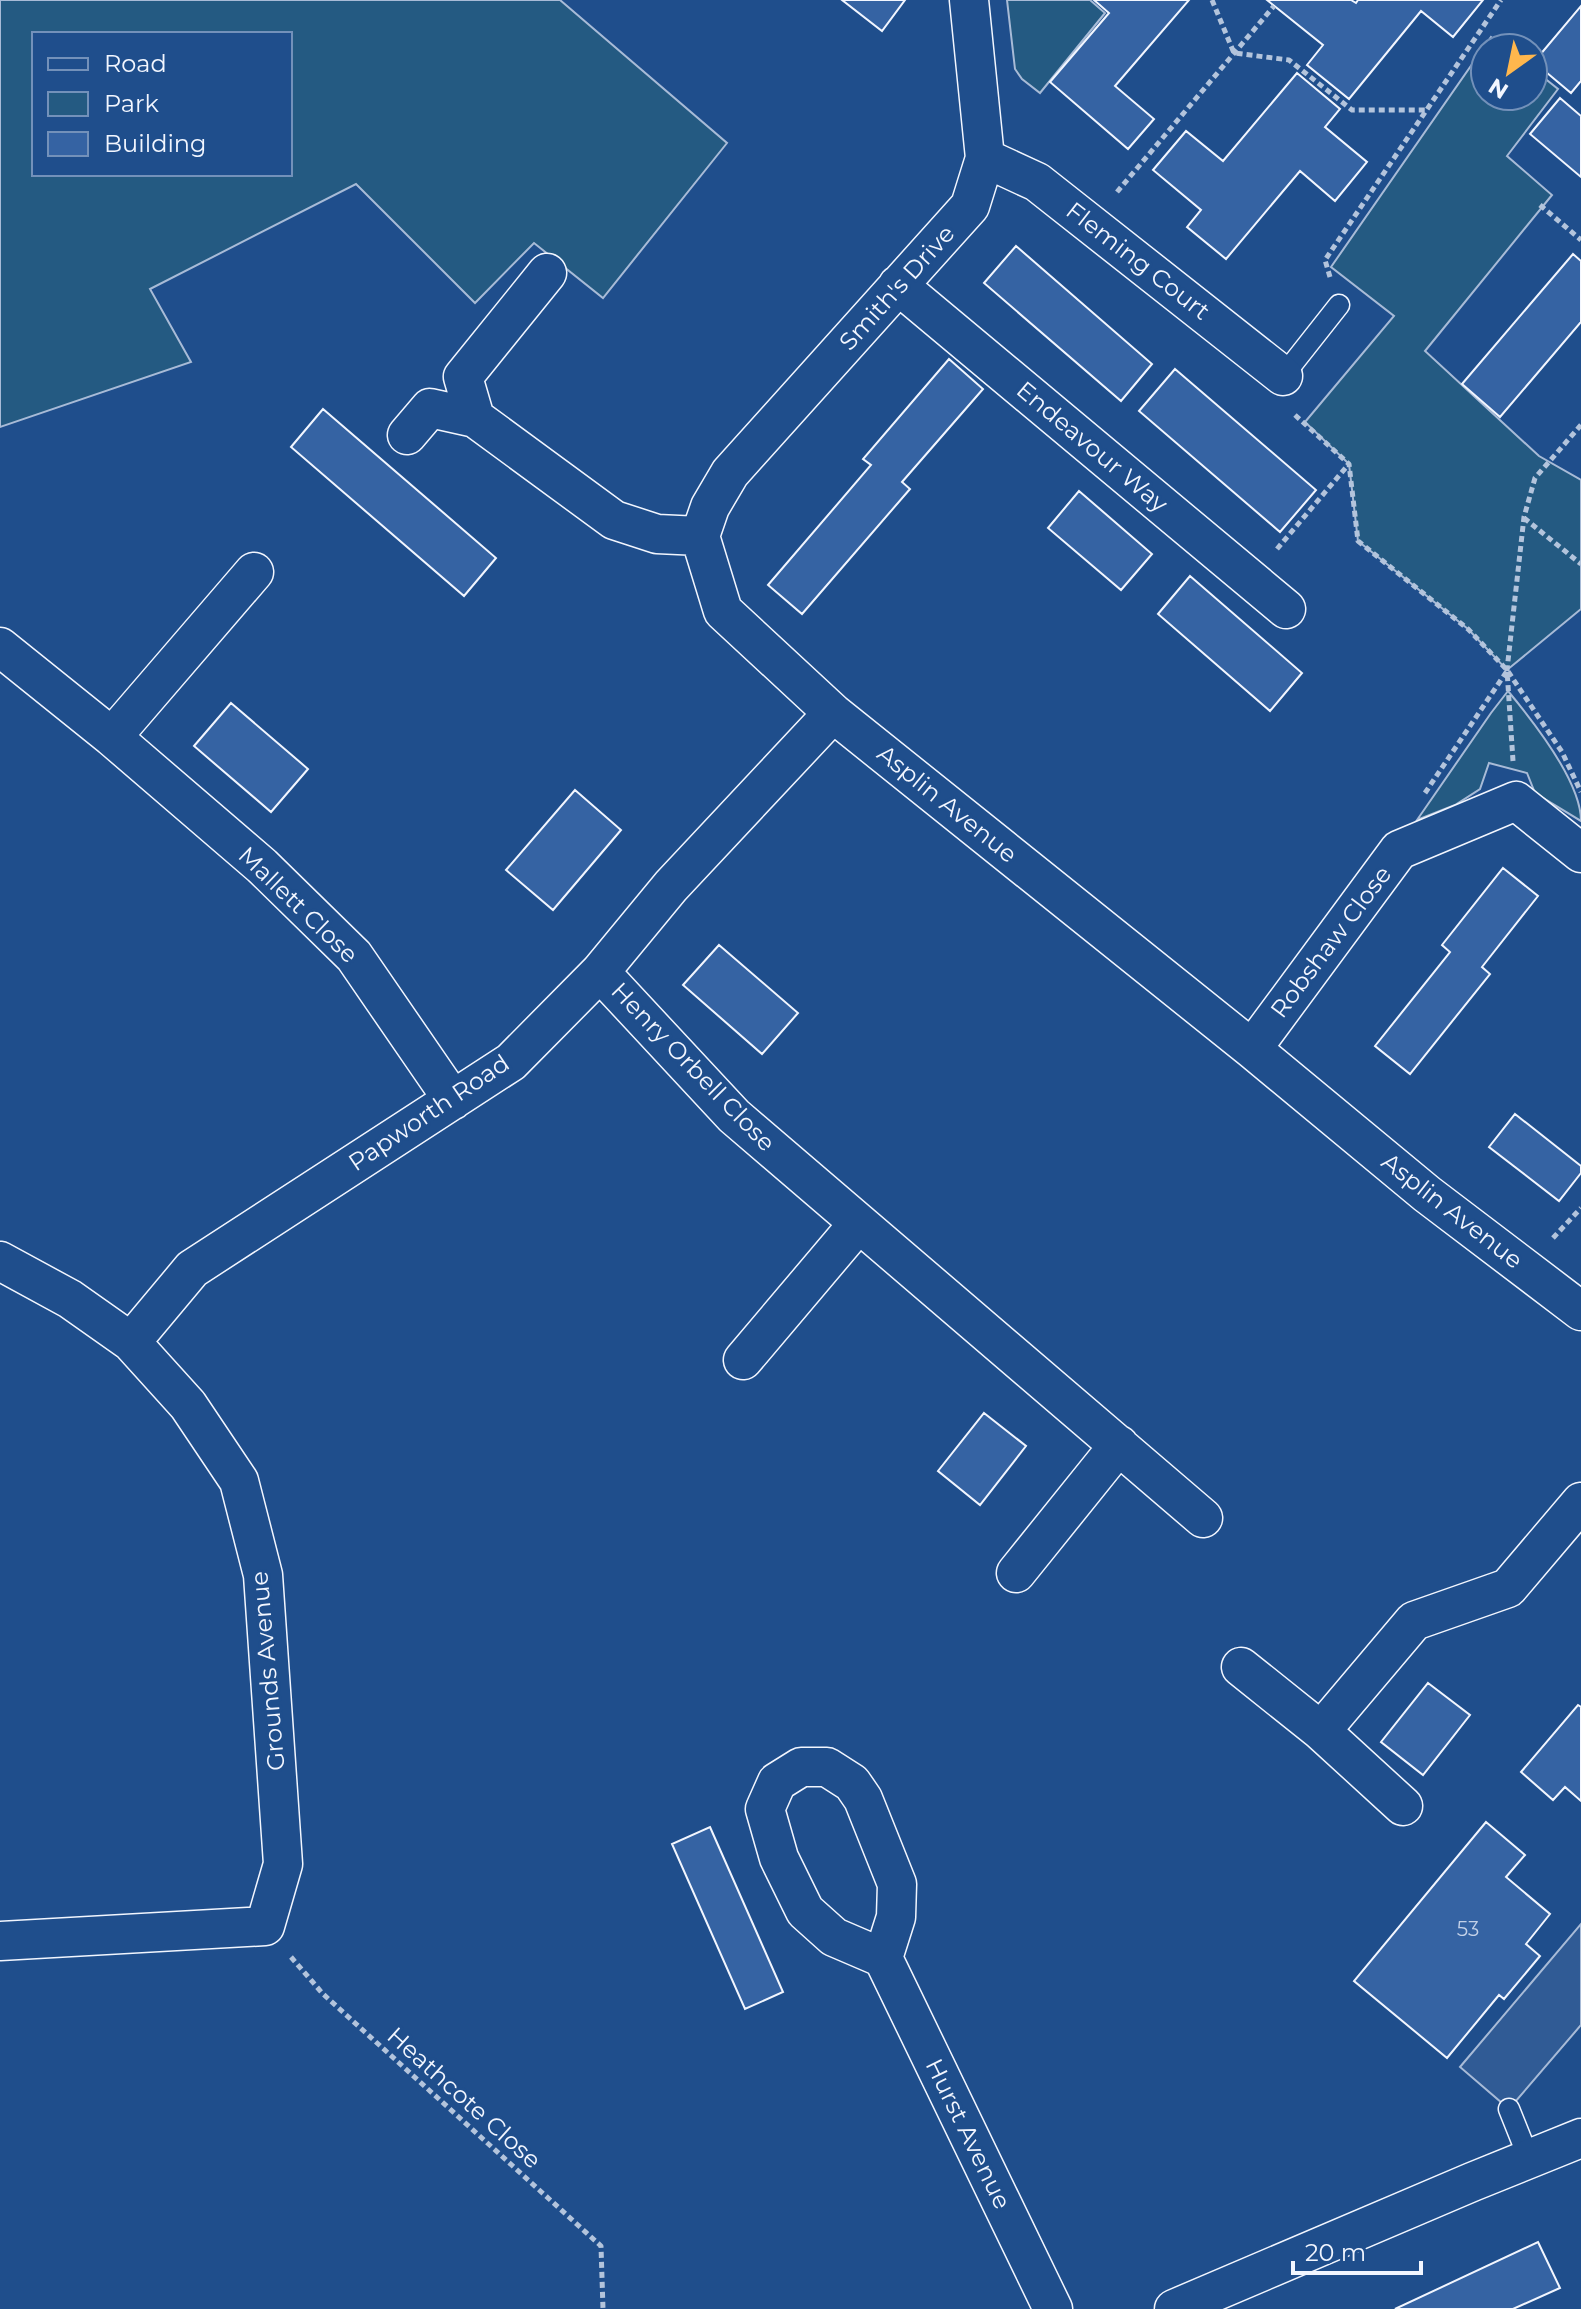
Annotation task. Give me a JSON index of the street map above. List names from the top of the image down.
{
  "streets": {
    "street": [
      "Fleming Court",
      "Smith's Drive",
      "Endeavour Way",
      "Asplin Avenue",
      "Mallett Close",
      "Robshaw Close",
      "Henry Orbell Close",
      "Papworth Road",
      "Grounds Avenue",
      "Hurst Avenue"
    ],
    "path": ["Heathcote Close"]
  },
  "crossings": [
    ["Fleming Court", "Smith's Drive"],
    ["Smith's Drive", "Endeavour Way"],
    ["Smith's Drive", "Asplin Avenue"],
    ["Asplin Avenue", "Robshaw Close"],
    ["Asplin Avenue", "Papworth Road"],
    ["Mallett Close", "Papworth Road"],
    ["Henry Orbell Close", "Papworth Road"],
    ["Papworth Road", "Grounds Avenue"],
    ["Grounds Avenue", "Heathcote Close"]
  ],
  "house_numbers": ["53"],
  "legend": ["Road", "Park", "Building"],
  "scale_bar": "20 m",
  "north": "bottom left"
}
